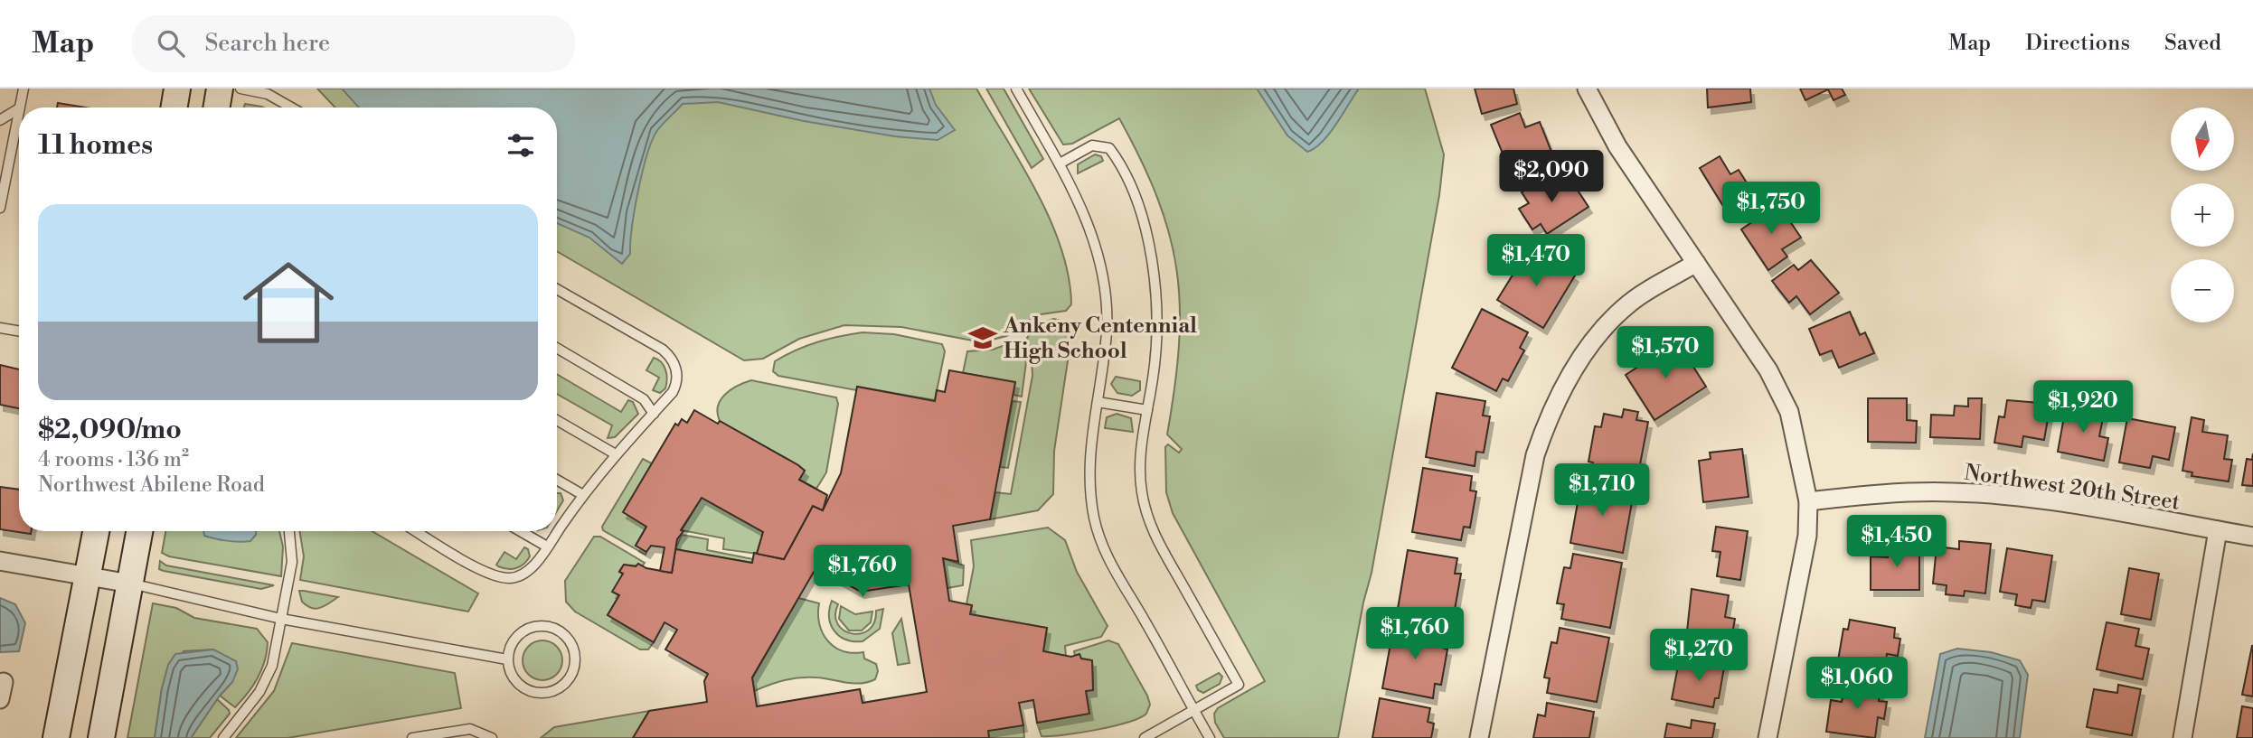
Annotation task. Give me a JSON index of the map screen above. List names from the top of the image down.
{
  "streets": {
    "street": ["Northwest 20th Street"]
  },
  "places": {
    "school or university": ["Ankeny Centennial High School"]
  },
  "north": "bottom",
  "page": {
    "header": "Map",
    "search": "Search here",
    "nav": ["Map", "Directions", "Saved"],
    "map_buttons": ["+", "−"],
    "heading": "11 homes",
    "price": [
      "$2,090",
      "$1,750",
      "$1,470",
      "$1,570",
      "$1,920",
      "$1,710",
      "$1,450",
      "$1,760",
      "$1,760",
      "$1,270",
      "$1,060"
    ],
    "list": [
      {
        "name": "$2,090/mo",
        "note": "4 rooms · 136 m² · Northwest Abilene Road"
      }
    ]
  }
}
